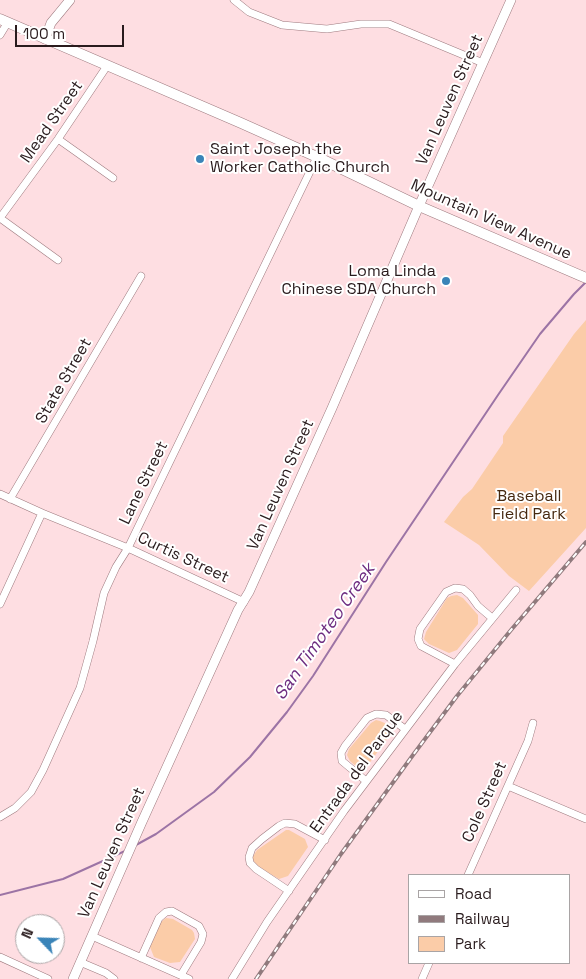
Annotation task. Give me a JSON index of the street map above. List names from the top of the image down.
{
  "streets": {
    "main road": ["Mountain View Avenue"],
    "street": [
      "Van Leuven Street",
      "Mead Street",
      "State Street",
      "Lane Street",
      "Curtis Street",
      "Entrada del Parque",
      "Cole Street"
    ]
  },
  "crossings": [
    ["Van Leuven Street", "Mountain View Avenue"],
    ["Van Leuven Street", "Curtis Street"],
    ["Mead Street", "Mountain View Avenue"],
    ["Mountain View Avenue", "Lane Street"],
    ["State Street", "Curtis Street"],
    ["Lane Street", "Curtis Street"]
  ],
  "water": ["San Timoteo Creek"],
  "parks": ["Baseball Field Park"],
  "places": ["Saint Joseph the Worker Catholic Church", "Loma Linda Chinese SDA Church"],
  "legend": ["Road", "Railway", "Park"],
  "scale_bar": "100 m",
  "north": "top left"
}
